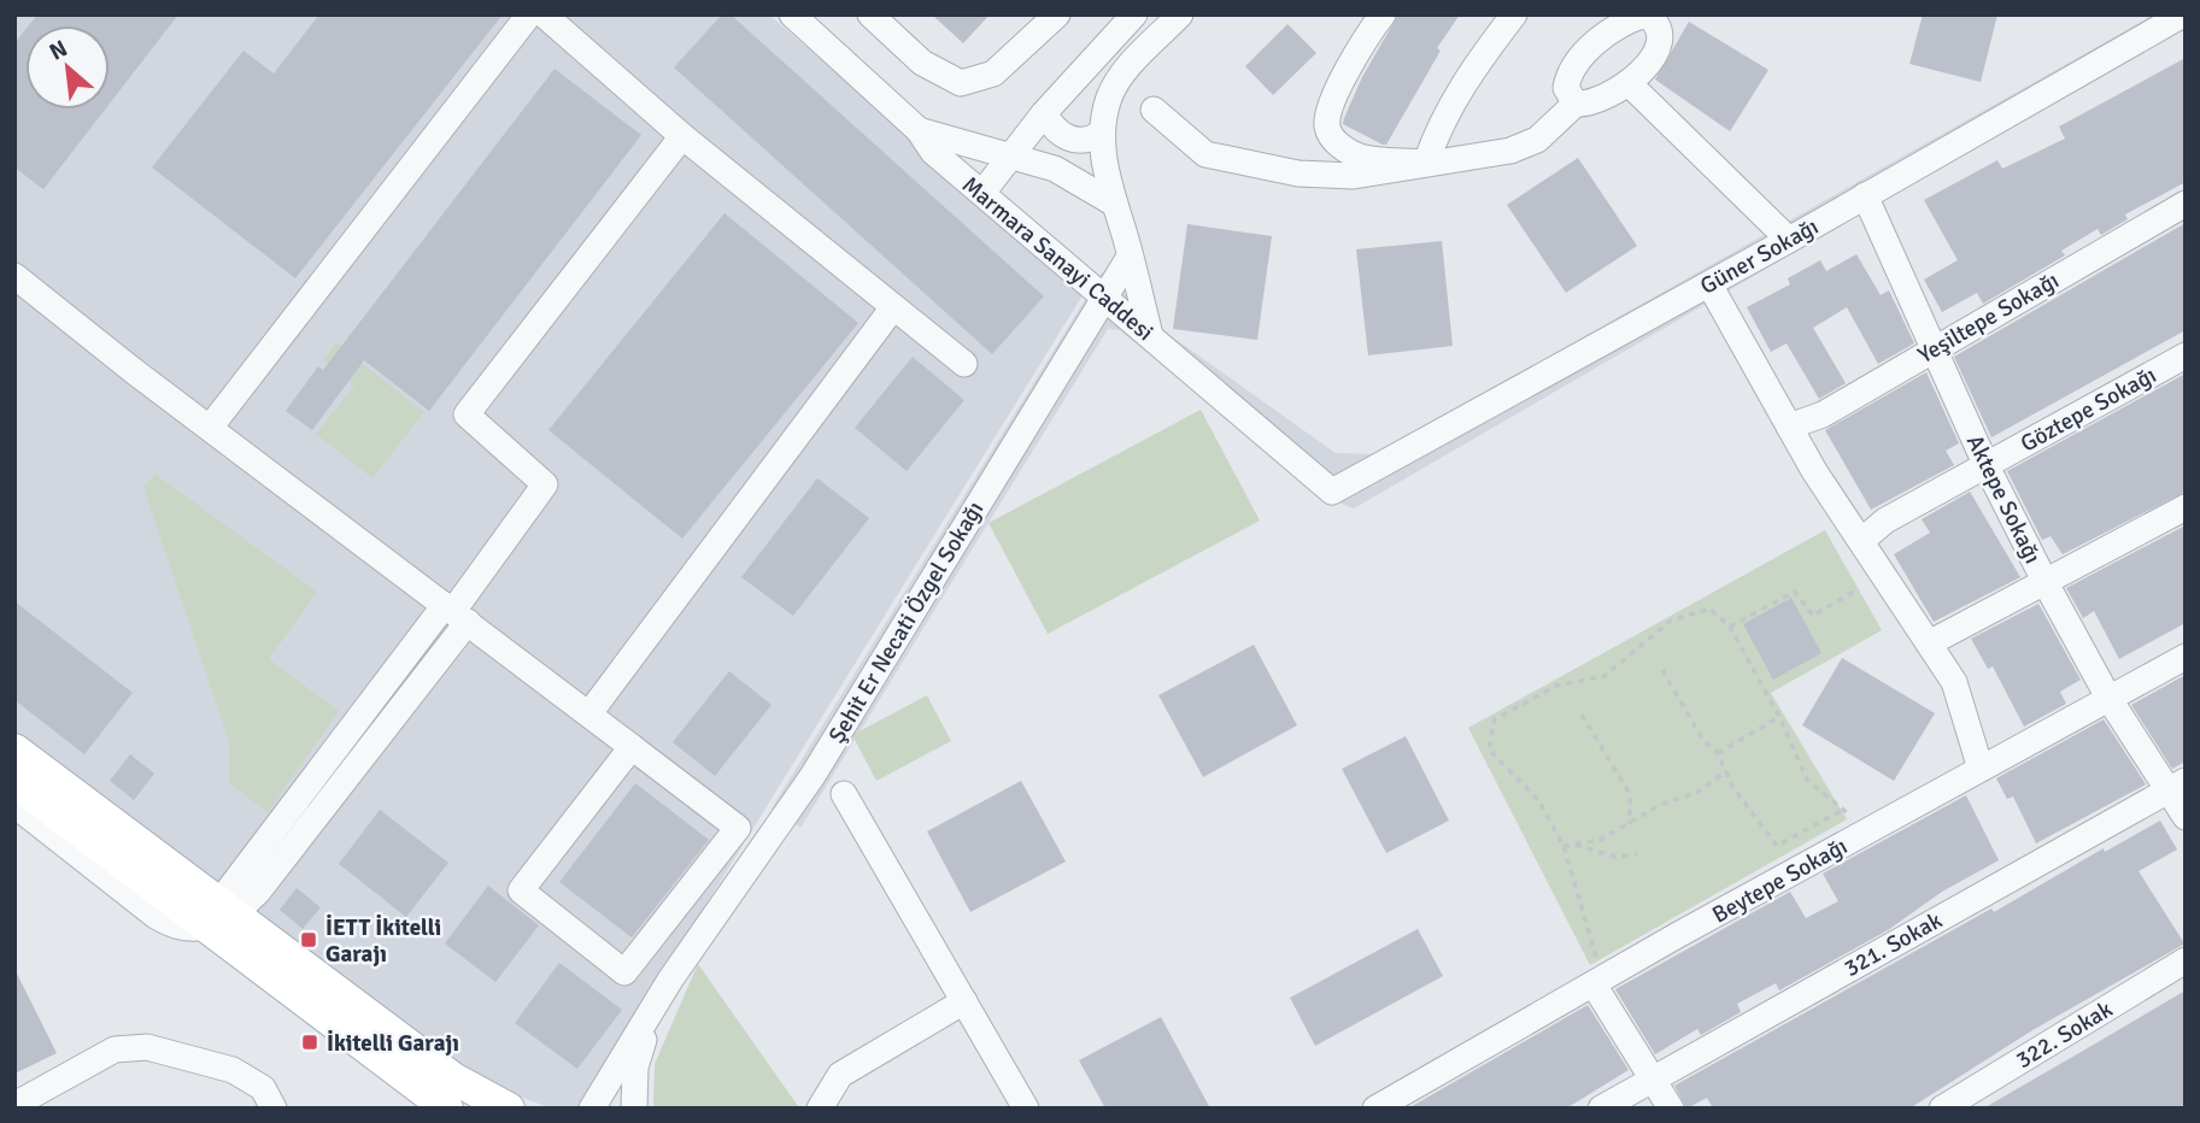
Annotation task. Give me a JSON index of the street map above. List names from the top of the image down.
{
  "streets": {
    "street": [
      "Güner Sokağı",
      "Marmara Sanayi Caddesi",
      "Yeşiltepe Sokağı",
      "Göztepe Sokağı",
      "Aktepe Sokağı",
      "Şehit Er Necati Özgel Sokağı",
      "Beytepe Sokağı",
      "321. Sokak",
      "322. Sokak"
    ]
  },
  "crossings": [
    ["Güner Sokağı", "Marmara Sanayi Caddesi"],
    ["Güner Sokağı", "Aktepe Sokağı"],
    ["Marmara Sanayi Caddesi", "Şehit Er Necati Özgel Sokağı"],
    ["Yeşiltepe Sokağı", "Aktepe Sokağı"],
    ["Göztepe Sokağı", "Aktepe Sokağı"],
    ["Aktepe Sokağı", "Beytepe Sokağı"],
    ["Aktepe Sokağı", "321. Sokak"]
  ],
  "places": {
    "transit": ["İETT İkitelli Garajı", "İkitelli Garajı"]
  },
  "north": "top left"
}
